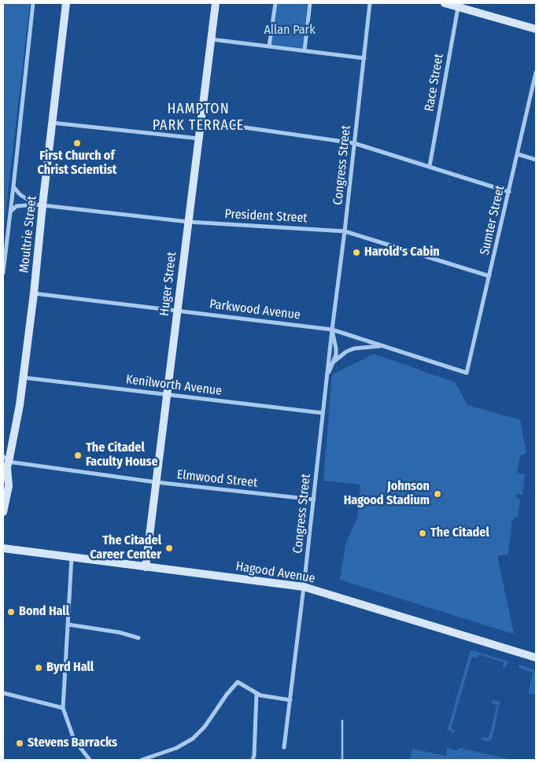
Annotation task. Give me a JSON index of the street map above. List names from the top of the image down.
{
  "streets": {
    "street": [
      "Race Street",
      "Congress Street",
      "President Street",
      "Sumter Street",
      "Moultrie Street",
      "Huger Street",
      "Parkwood Avenue",
      "Kenilworth Avenue",
      "Elmwood Street",
      "Hagood Avenue"
    ]
  },
  "crossings": [
    ["Congress Street", "President Street"],
    ["Congress Street", "Parkwood Avenue"],
    ["Congress Street", "Kenilworth Avenue"],
    ["Congress Street", "Elmwood Street"],
    ["Congress Street", "Hagood Avenue"],
    ["President Street", "Sumter Street"],
    ["President Street", "Moultrie Street"],
    ["President Street", "Huger Street"],
    ["Sumter Street", "Parkwood Avenue"],
    ["Moultrie Street", "Parkwood Avenue"],
    ["Moultrie Street", "Kenilworth Avenue"],
    ["Moultrie Street", "Elmwood Street"],
    ["Huger Street", "Parkwood Avenue"],
    ["Huger Street", "Kenilworth Avenue"],
    ["Huger Street", "Elmwood Street"],
    ["Huger Street", "Hagood Avenue"]
  ],
  "districts": ["HAMPTON PARK TERRACE"],
  "parks": ["Allan Park"],
  "places": [
    "First Church of Christ Scientist",
    "Harold's Cabin",
    "The Citadel Faculty House",
    "Johnson Hagood Stadium",
    "The Citadel",
    "The Citadel Career Center",
    "Bond Hall",
    "Byrd Hall",
    "Stevens Barracks"
  ]
}
